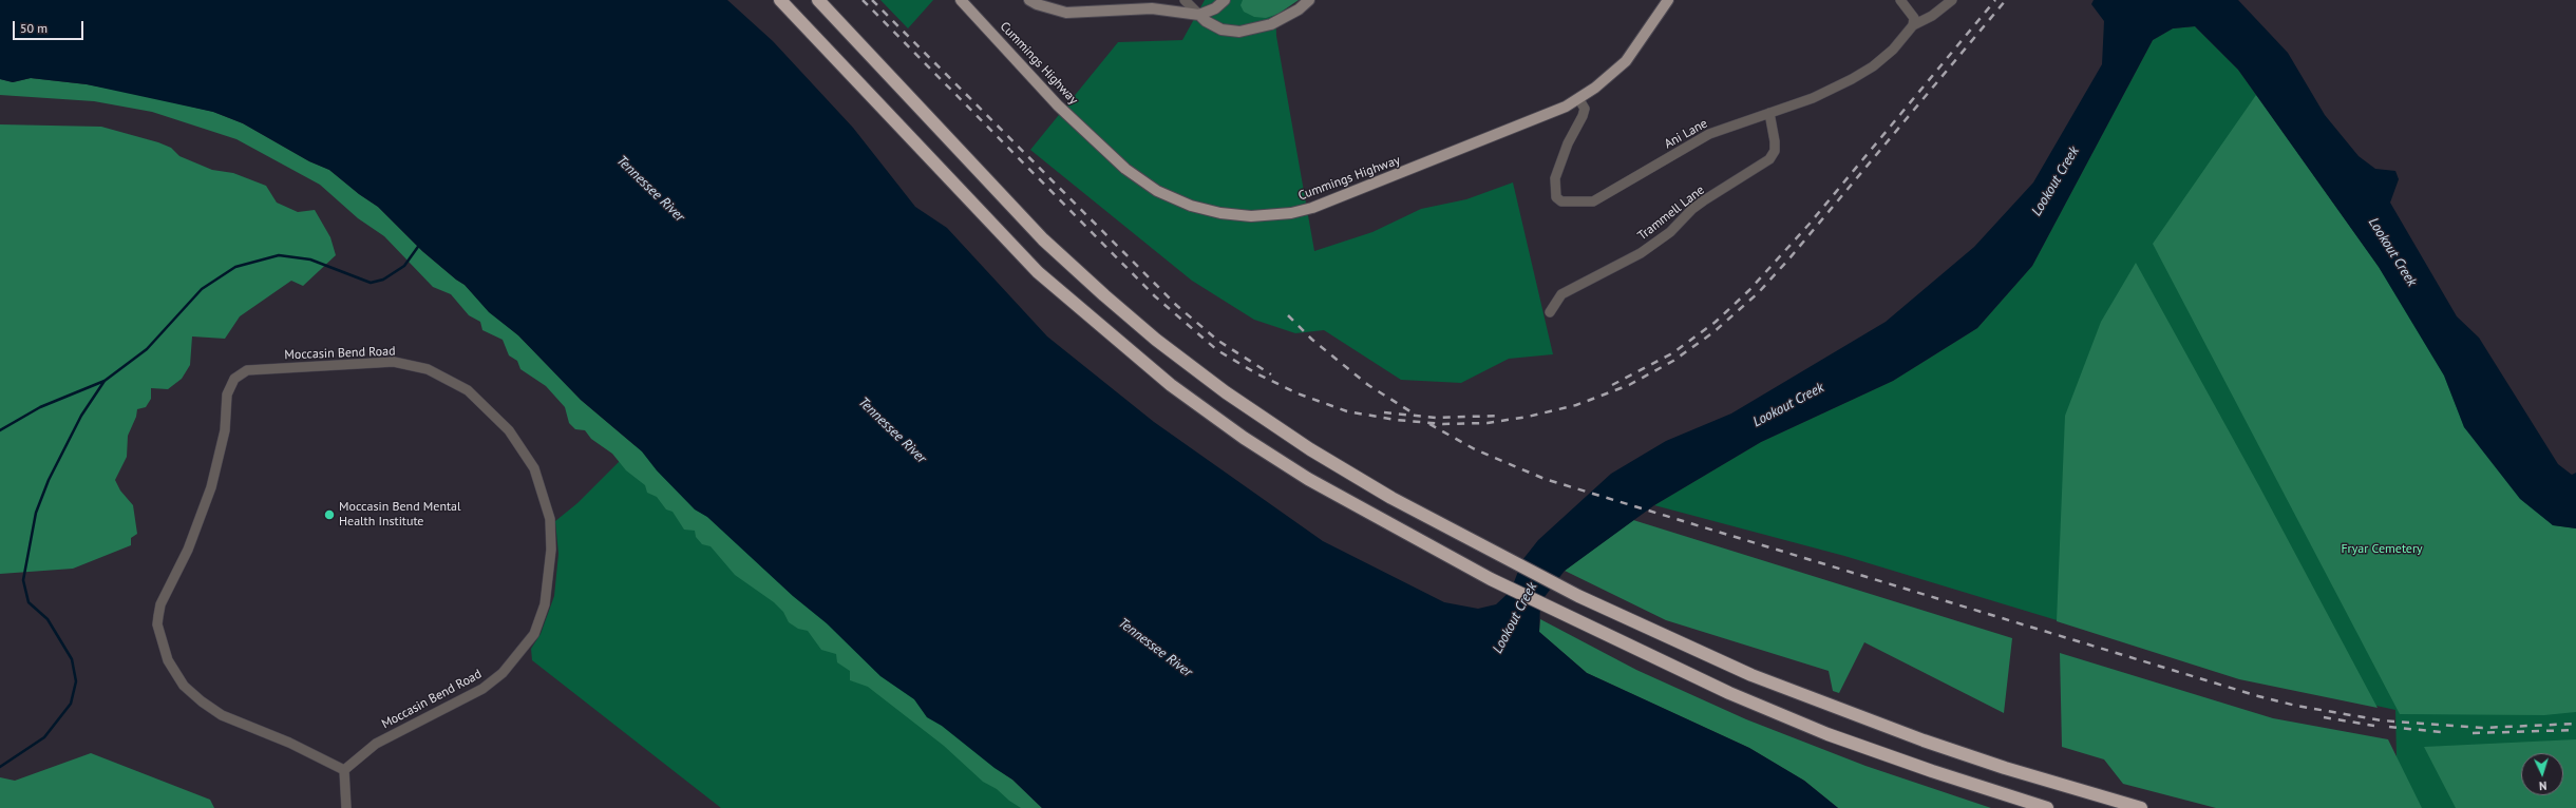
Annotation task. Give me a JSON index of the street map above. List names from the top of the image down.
{
  "streets": {
    "main road": ["Cummings Highway"],
    "street": ["Ani Lane", "Trammell Lane", "Moccasin Bend Road"]
  },
  "crossings": [
    ["Cummings Highway", "Ani Lane"],
    ["Ani Lane", "Trammell Lane"]
  ],
  "water": ["Lookout Creek", "Tennessee River"],
  "parks": ["Fryar Cemetery"],
  "places": ["Moccasin Bend Mental Health Institute"],
  "scale_bar": "50 m",
  "north": "bottom"
}
